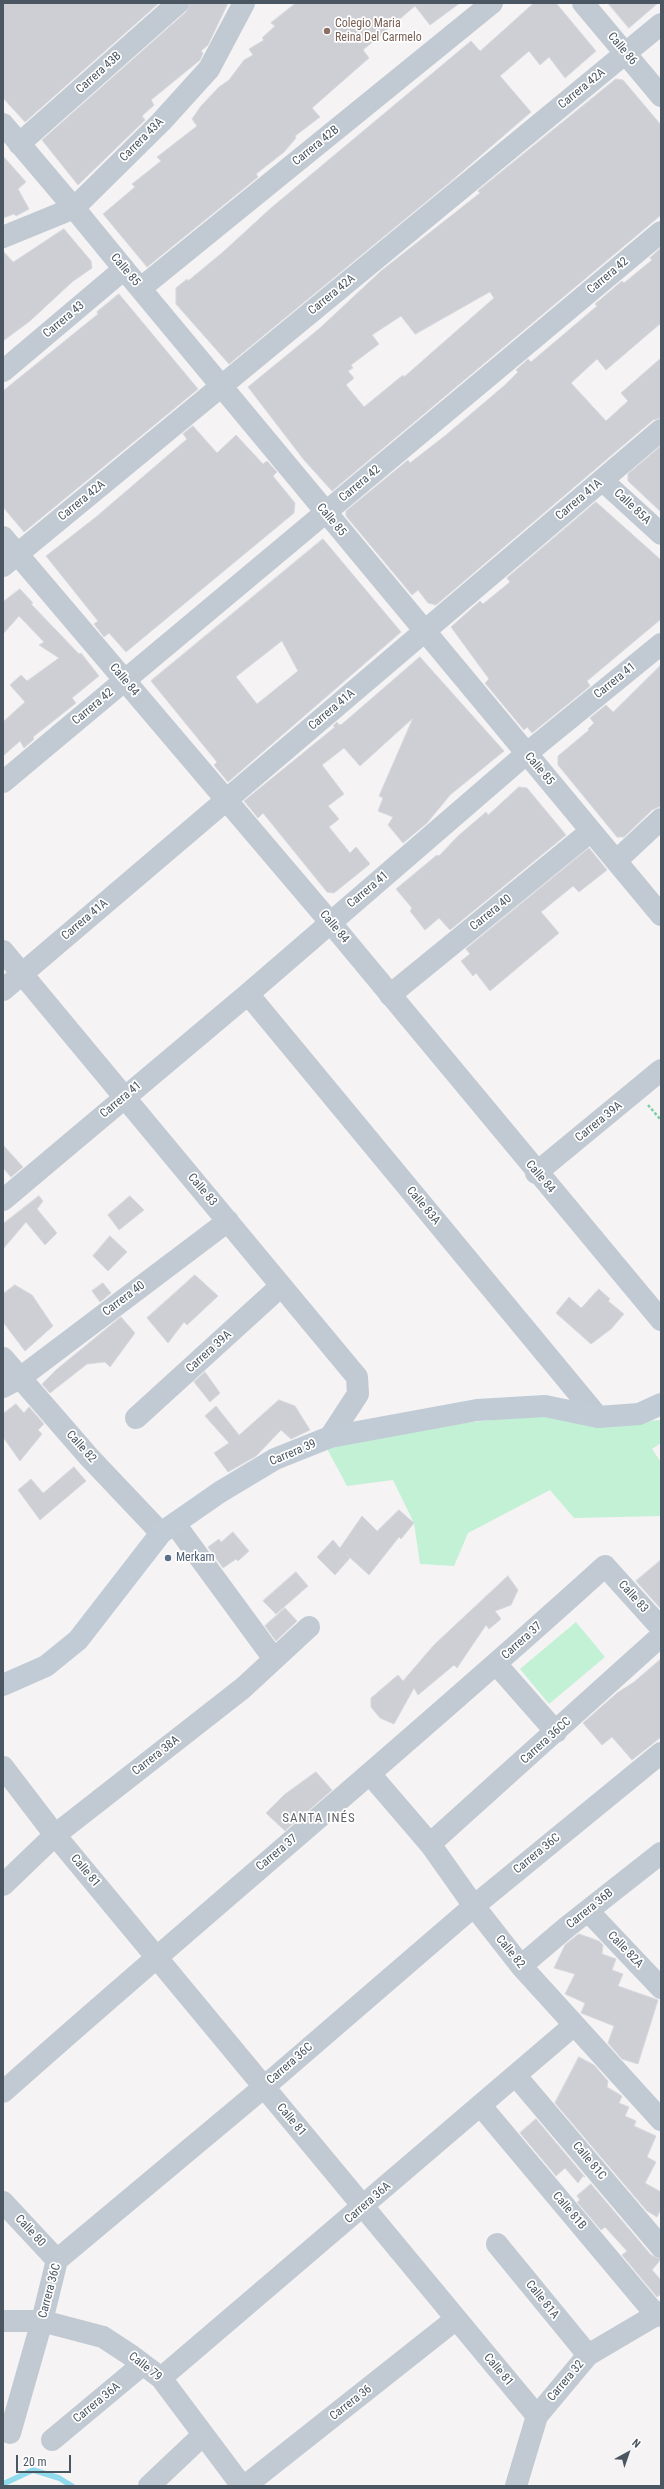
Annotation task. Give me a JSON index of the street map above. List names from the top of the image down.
{
  "streets": {
    "main road": ["Carrera 39"],
    "street": [
      "Calle 86",
      "Carrera 43B",
      "Carrera 42A",
      "Carrera 43A",
      "Carrera 42B",
      "Calle 85",
      "Carrera 42",
      "Carrera 43",
      "Carrera 41A",
      "Calle 85A",
      "Calle 84",
      "Carrera 41",
      "Carrera 40",
      "Carrera 39A",
      "Calle 83",
      "Calle 83A",
      "Calle 82",
      "Carrera 37",
      "Carrera 36CC",
      "Carrera 38A",
      "Carrera 36C",
      "Calle 81",
      "Carrera 36B",
      "Calle 82A",
      "Calle 81C",
      "Carrera 36A",
      "Calle 81B",
      "Calle 80",
      "Calle 81A",
      "Calle 79",
      "Carrera 32",
      "Carrera 36"
    ]
  },
  "crossings": [
    ["Calle 86", "Carrera 42A"],
    ["Carrera 43B", "Calle 85"],
    ["Carrera 42A", "Calle 85"],
    ["Carrera 42A", "Calle 84"],
    ["Carrera 43A", "Calle 85"],
    ["Carrera 42B", "Calle 85"],
    ["Calle 85", "Carrera 42"],
    ["Calle 85", "Carrera 43"],
    ["Calle 85", "Carrera 41A"],
    ["Calle 85", "Carrera 41"],
    ["Calle 85", "Carrera 40"],
    ["Carrera 42", "Calle 84"],
    ["Carrera 41A", "Calle 85A"],
    ["Carrera 41A", "Calle 84"],
    ["Carrera 41A", "Calle 83"],
    ["Calle 84", "Carrera 41"],
    ["Calle 84", "Carrera 40"],
    ["Calle 84", "Carrera 39A"],
    ["Carrera 41", "Calle 83"],
    ["Carrera 41", "Calle 83A"],
    ["Carrera 40", "Calle 83"],
    ["Carrera 40", "Calle 82"],
    ["Carrera 39A", "Calle 83"],
    ["Calle 83", "Carrera 39"],
    ["Calle 83", "Carrera 37"],
    ["Calle 83A", "Carrera 39"],
    ["Calle 82", "Carrera 39"],
    ["Calle 82", "Carrera 37"],
    ["Calle 82", "Carrera 36CC"],
    ["Calle 82", "Carrera 38A"],
    ["Calle 82", "Carrera 36C"],
    ["Calle 82", "Carrera 36B"],
    ["Calle 82", "Carrera 36A"],
    ["Carrera 37", "Calle 81"],
    ["Carrera 38A", "Calle 81"],
    ["Carrera 36C", "Calle 81"],
    ["Carrera 36C", "Calle 80"],
    ["Carrera 36C", "Calle 79"],
    ["Calle 81", "Carrera 36A"],
    ["Calle 81", "Carrera 32"],
    ["Calle 81", "Carrera 36"],
    ["Carrera 36B", "Calle 82A"],
    ["Calle 81C", "Carrera 36A"],
    ["Carrera 36A", "Calle 81B"],
    ["Carrera 36A", "Calle 79"],
    ["Calle 81B", "Carrera 32"],
    ["Calle 81A", "Carrera 32"]
  ],
  "districts": ["SANTA INÉS"],
  "places": ["Colegio Maria Reina Del Carmelo", "Merkam"],
  "scale_bar": "20 m",
  "north": "top right"
}
